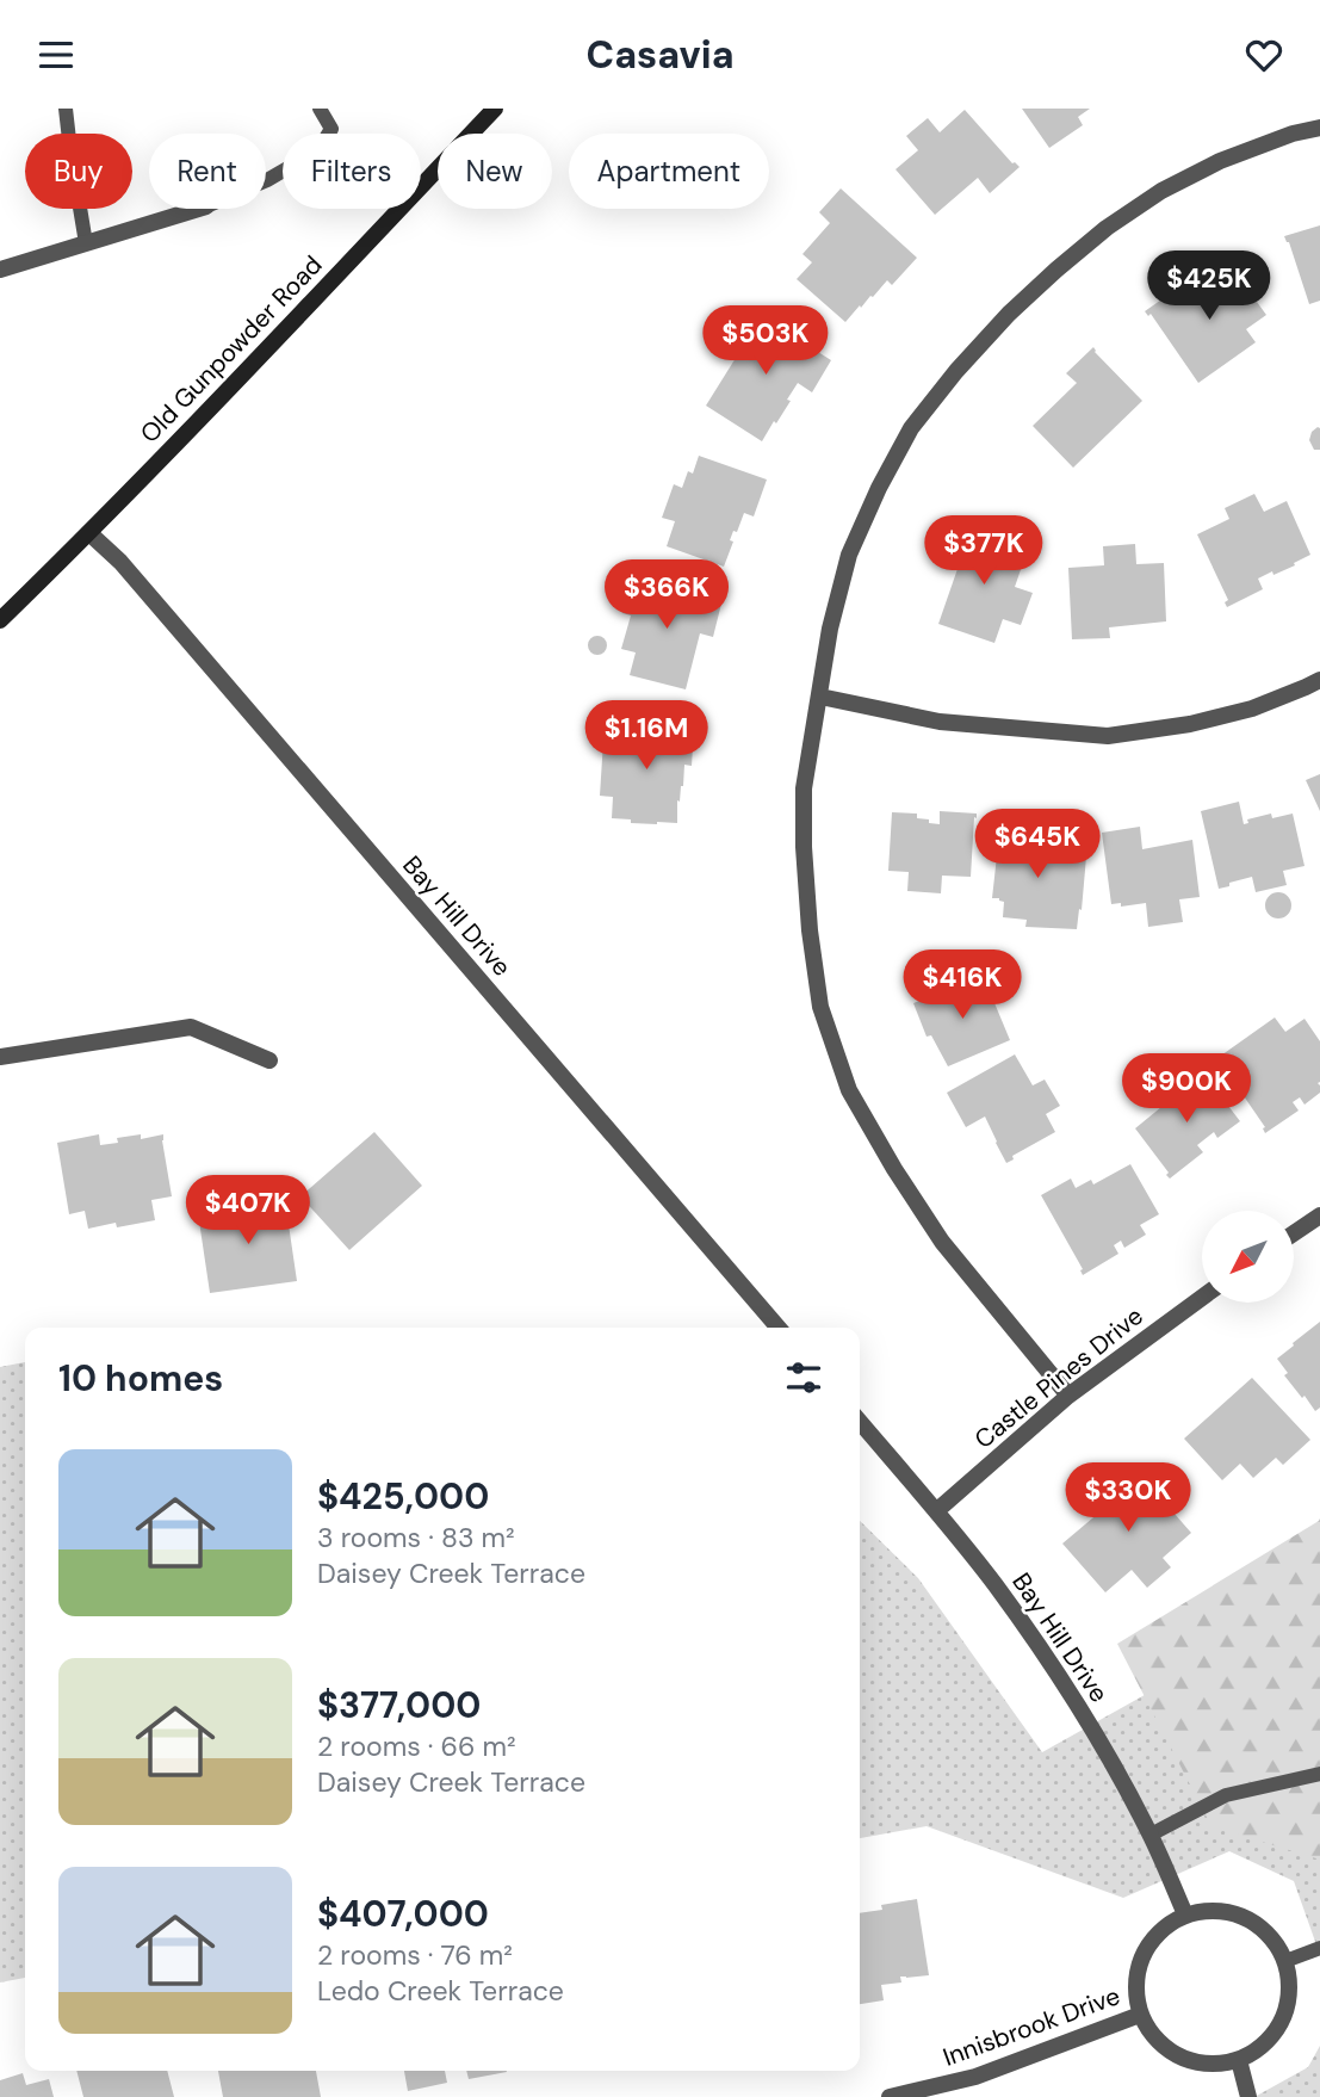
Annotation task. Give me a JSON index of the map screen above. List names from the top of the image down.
{
  "streets": {
    "main road": ["Old Gunpowder Road"],
    "street": ["Bay Hill Drive", "Castle Pines Drive", "Innisbrook Drive"]
  },
  "crossings": [
    ["Old Gunpowder Road", "Bay Hill Drive"],
    ["Bay Hill Drive", "Castle Pines Drive"],
    ["Bay Hill Drive", "Innisbrook Drive"]
  ],
  "north": "bottom left",
  "page": {
    "header": "Casavia",
    "chip": [
      "Buy",
      "Rent",
      "Filters",
      "New",
      "Apartment"
    ],
    "price": [
      "$425K",
      "$503K",
      "$377K",
      "$366K",
      "$1.16M",
      "$645K",
      "$416K",
      "$900K",
      "$407K",
      "$330K"
    ],
    "heading": "10 homes",
    "list": [
      {
        "name": "$425,000",
        "note": "3 rooms · 83 m² · Daisey Creek Terrace"
      },
      {
        "name": "$377,000",
        "note": "2 rooms · 66 m² · Daisey Creek Terrace"
      },
      {
        "name": "$407,000",
        "note": "2 rooms · 76 m² · Ledo Creek Terrace"
      }
    ]
  }
}
